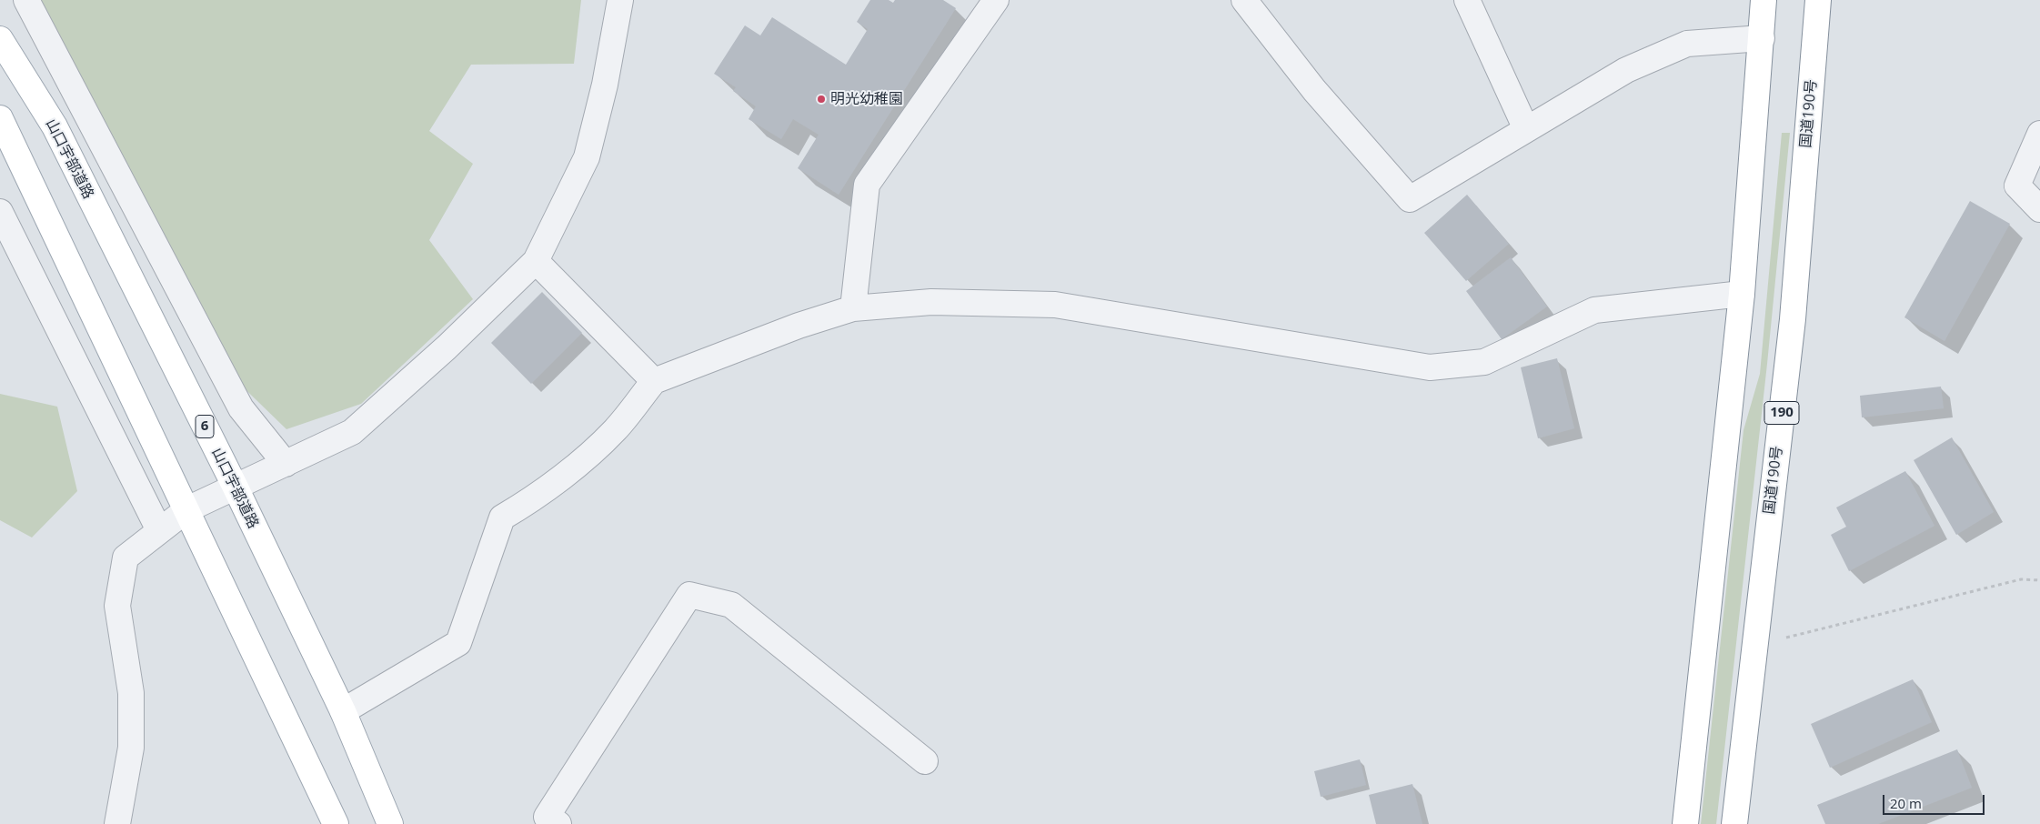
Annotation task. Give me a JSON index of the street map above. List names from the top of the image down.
{
  "streets": {
    "main road": [
      "国道190号",
      "山口宇部道路",
      "190",
      "6"
    ]
  },
  "places": ["明光幼稚園"],
  "scale_bar": "20 m"
}
